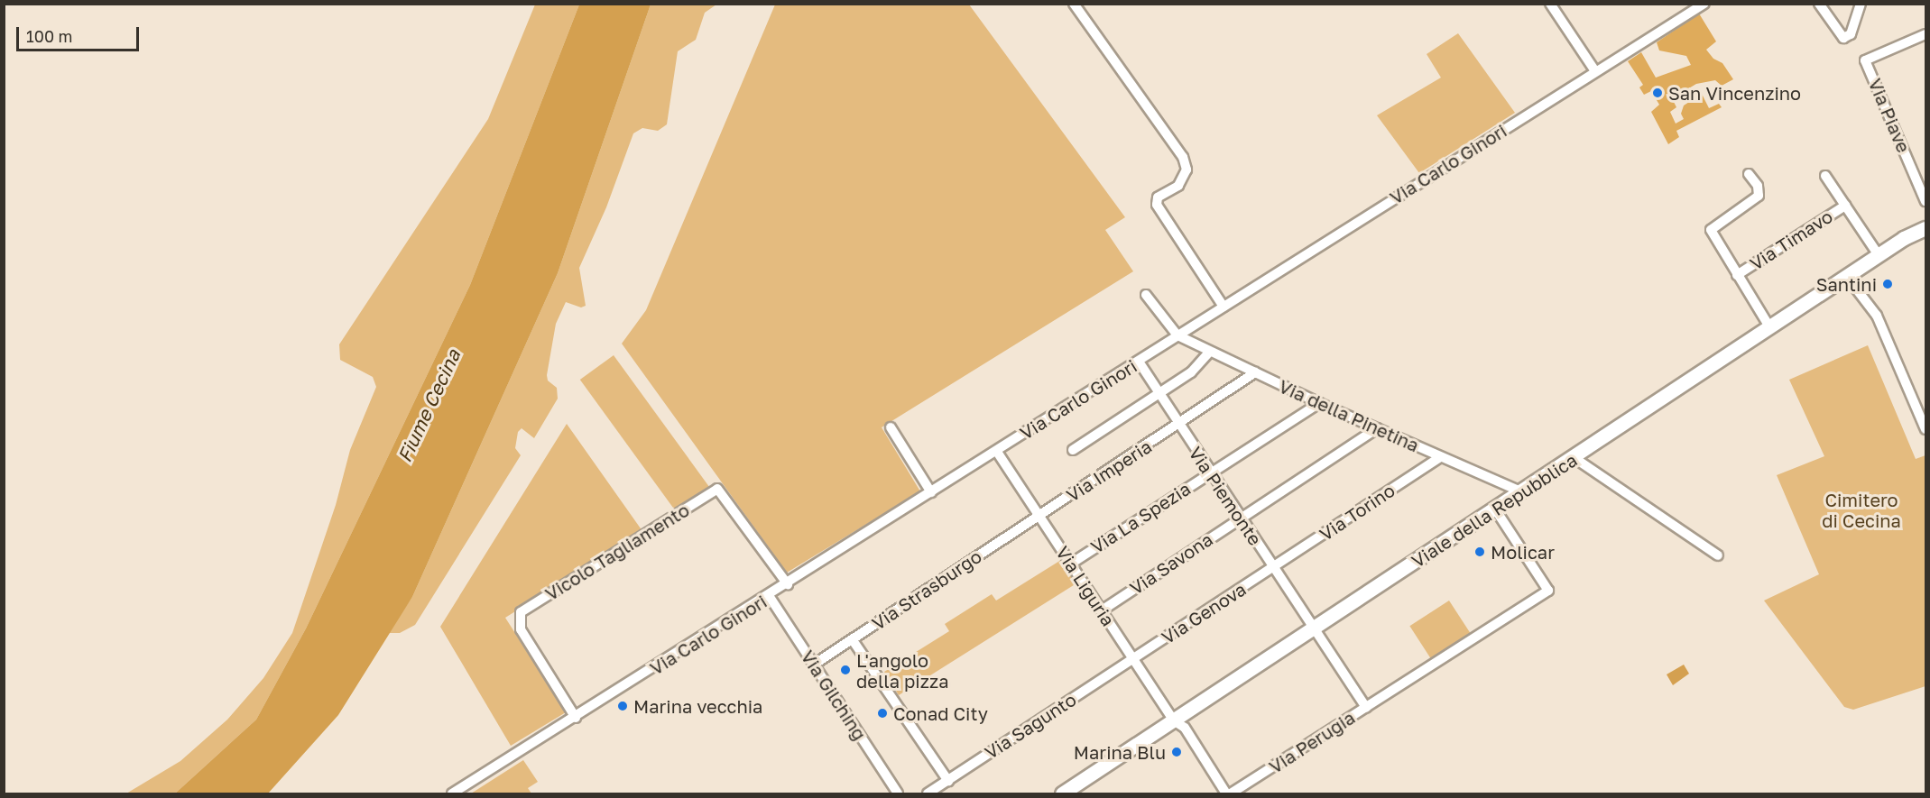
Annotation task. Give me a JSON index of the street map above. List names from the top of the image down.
{
  "streets": {
    "street": [
      "Via Piave",
      "Via Carlo Ginori",
      "Via Timavo",
      "Via della Pinetina",
      "Via Imperia",
      "Via Piemonte",
      "Viale della Repubblica",
      "Via Torino",
      "Via La Spezia",
      "Vicolo Tagliamento",
      "Via Savona",
      "Via Liguria",
      "Via Strasburgo",
      "Via Genova",
      "Via Gilching",
      "Via Sagunto",
      "Via Perugia"
    ]
  },
  "crossings": [
    ["Via Carlo Ginori", "Via della Pinetina"],
    ["Via Carlo Ginori", "Via Piemonte"],
    ["Via Carlo Ginori", "Vicolo Tagliamento"],
    ["Via Carlo Ginori", "Via Liguria"],
    ["Via Carlo Ginori", "Via Gilching"],
    ["Via della Pinetina", "Via Imperia"],
    ["Via della Pinetina", "Viale della Repubblica"],
    ["Via della Pinetina", "Via Torino"],
    ["Via della Pinetina", "Via La Spezia"],
    ["Via della Pinetina", "Via Savona"],
    ["Via Imperia", "Via Piemonte"],
    ["Via Imperia", "Via Liguria"],
    ["Via Imperia", "Via Strasburgo"],
    ["Via Piemonte", "Viale della Repubblica"],
    ["Via Piemonte", "Via Torino"],
    ["Via Piemonte", "Via La Spezia"],
    ["Via Piemonte", "Via Savona"],
    ["Via Piemonte", "Via Genova"],
    ["Via Piemonte", "Via Perugia"],
    ["Viale della Repubblica", "Via Liguria"],
    ["Viale della Repubblica", "Via Perugia"],
    ["Via Torino", "Via Genova"],
    ["Via La Spezia", "Via Liguria"],
    ["Via Savona", "Via Liguria"],
    ["Via Liguria", "Via Strasburgo"],
    ["Via Liguria", "Via Genova"],
    ["Via Liguria", "Via Sagunto"],
    ["Via Liguria", "Via Perugia"],
    ["Via Strasburgo", "Via Gilching"],
    ["Via Genova", "Via Sagunto"]
  ],
  "water": ["Fiume Cecina"],
  "parks": ["Cimitero di Cecina"],
  "places": [
    "San Vincenzino",
    "Santini",
    "Molicar",
    "L'angolo della pizza",
    "Marina vecchia",
    "Conad City",
    "Marina Blu"
  ],
  "scale_bar": "100 m"
}
